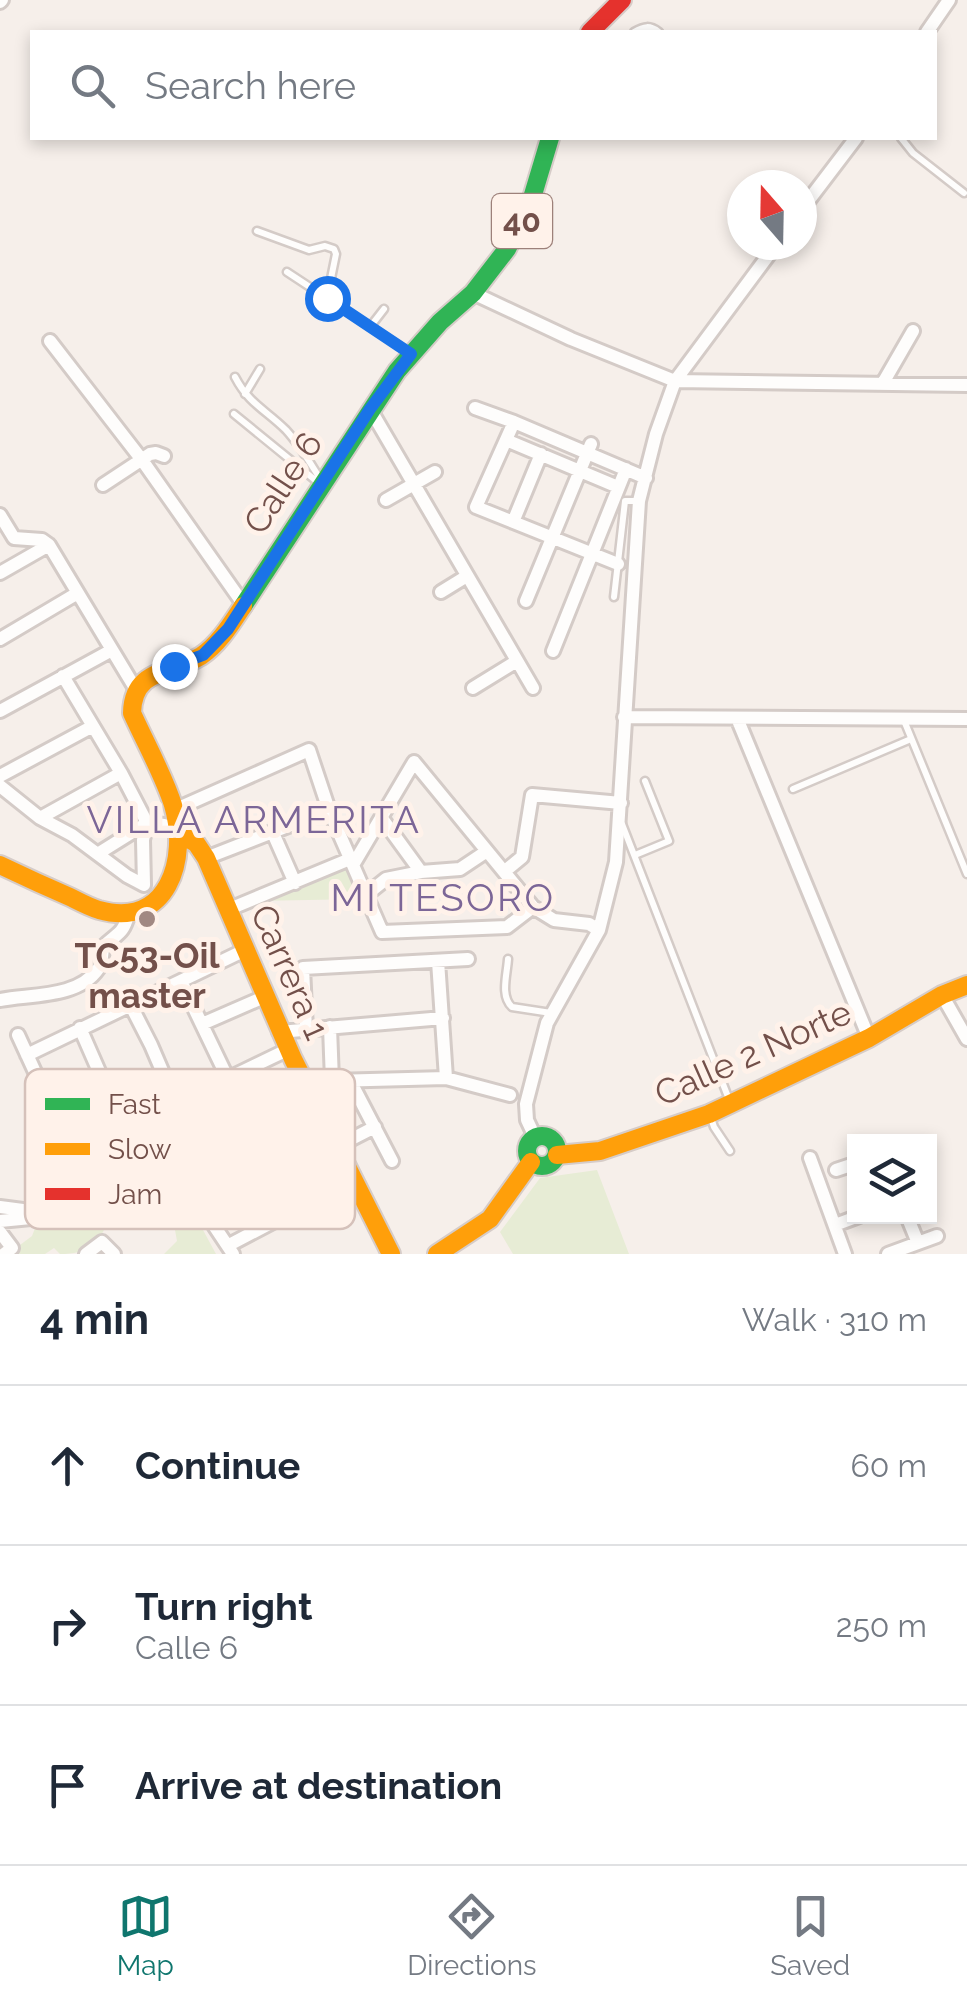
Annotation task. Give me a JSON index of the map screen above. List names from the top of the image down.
{
  "streets": {
    "street": [
      "40",
      "Calle 6",
      "Carrera 1",
      "Calle 2 Norte"
    ]
  },
  "crossings": [
    ["40", "Calle 6"]
  ],
  "districts": ["VILLA ARMERITA", "MI TESORO"],
  "places": ["TC53-Oil master"],
  "legend": ["Fast", "Slow", "Jam"],
  "north": "top",
  "page": {
    "search": "Search here",
    "heading": ["4 min", "Walk · 310 m"],
    "list": [
      ["Continue", "60 m"],
      ["Turn right", "Calle 6", "250 m"],
      "Arrive at destination"
    ],
    "nav": ["Map", "Directions", "Saved"]
  }
}
